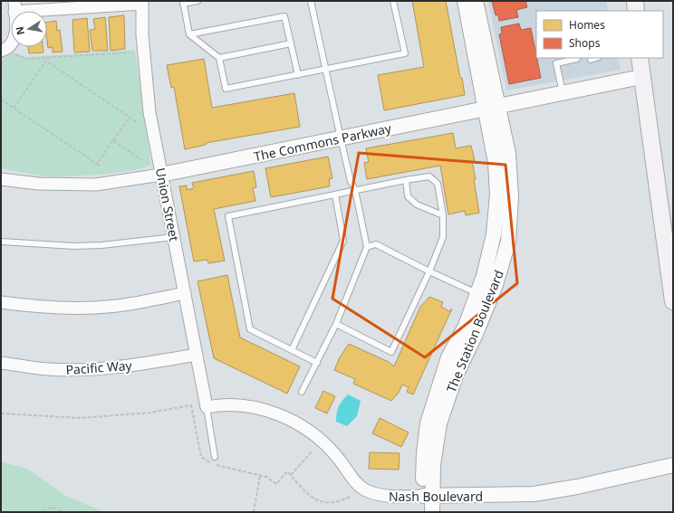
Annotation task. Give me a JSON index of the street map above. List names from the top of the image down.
{
  "streets": {
    "street": [
      "The Commons Parkway",
      "Union Street",
      "The Station Boulevard",
      "Pacific Way",
      "Nash Boulevard"
    ]
  },
  "crossings": [
    ["The Commons Parkway", "Union Street"],
    ["The Commons Parkway", "The Station Boulevard"],
    ["Union Street", "Pacific Way"],
    ["Union Street", "Nash Boulevard"],
    ["The Station Boulevard", "Nash Boulevard"]
  ],
  "legend": ["Homes", "Shops"],
  "north": "left"
}
